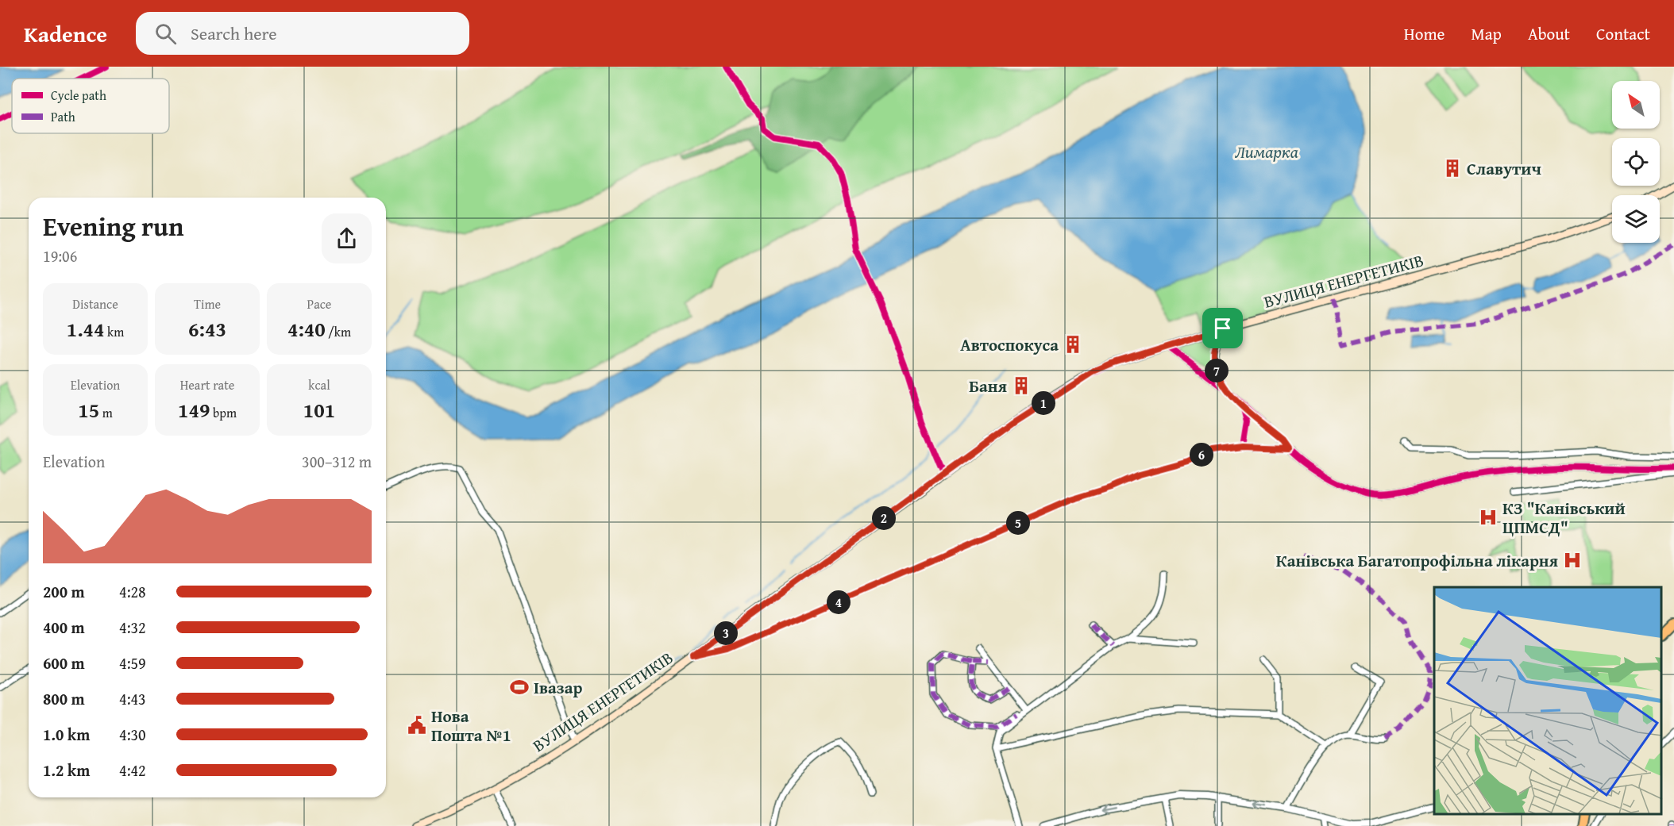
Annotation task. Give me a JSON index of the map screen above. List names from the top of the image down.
{
  "streets": {
    "main road": ["ВУЛИЦЯ ЕНЕРГЕТИКІВ"]
  },
  "water": ["Лимарка"],
  "places": {
    "building": ["Славутич", "Автоспокуса", "Баня"],
    "hospital": ["КЗ \"Канівський ЦПМСД\"", "Канівська Багатопрофільна лікарня"],
    "sports": ["Івазар"],
    "public building": ["Нова Пошта №1"]
  },
  "legend": ["Cycle path", "Path"],
  "north": "top left",
  "page": {
    "header": "Kadence",
    "search": "Search here",
    "nav": [
      "Home",
      "Map",
      "About",
      "Contact"
    ],
    "heading": ["Evening run", "19:06"],
    "stats": [
      ["Distance", "1.44 km"],
      ["Time", "6:43"],
      ["Pace", "4:40 /km"],
      ["Elevation", "15 m"],
      ["Heart rate", "149 bpm"],
      ["kcal", "101"]
    ],
    "pins": [
      "7",
      "1",
      "6",
      "2",
      "5",
      "4",
      "3"
    ],
    "chart": ["Elevation", "300–312 m"],
    "list": [
      {
        "name": "200 m",
        "note": "4:28"
      },
      {
        "name": "400 m",
        "note": "4:32"
      },
      {
        "name": "600 m",
        "note": "4:59"
      },
      {
        "name": "800 m",
        "note": "4:43"
      },
      {
        "name": "1.0 km",
        "note": "4:30"
      },
      {
        "name": "1.2 km",
        "note": "4:42"
      }
    ]
  }
}
